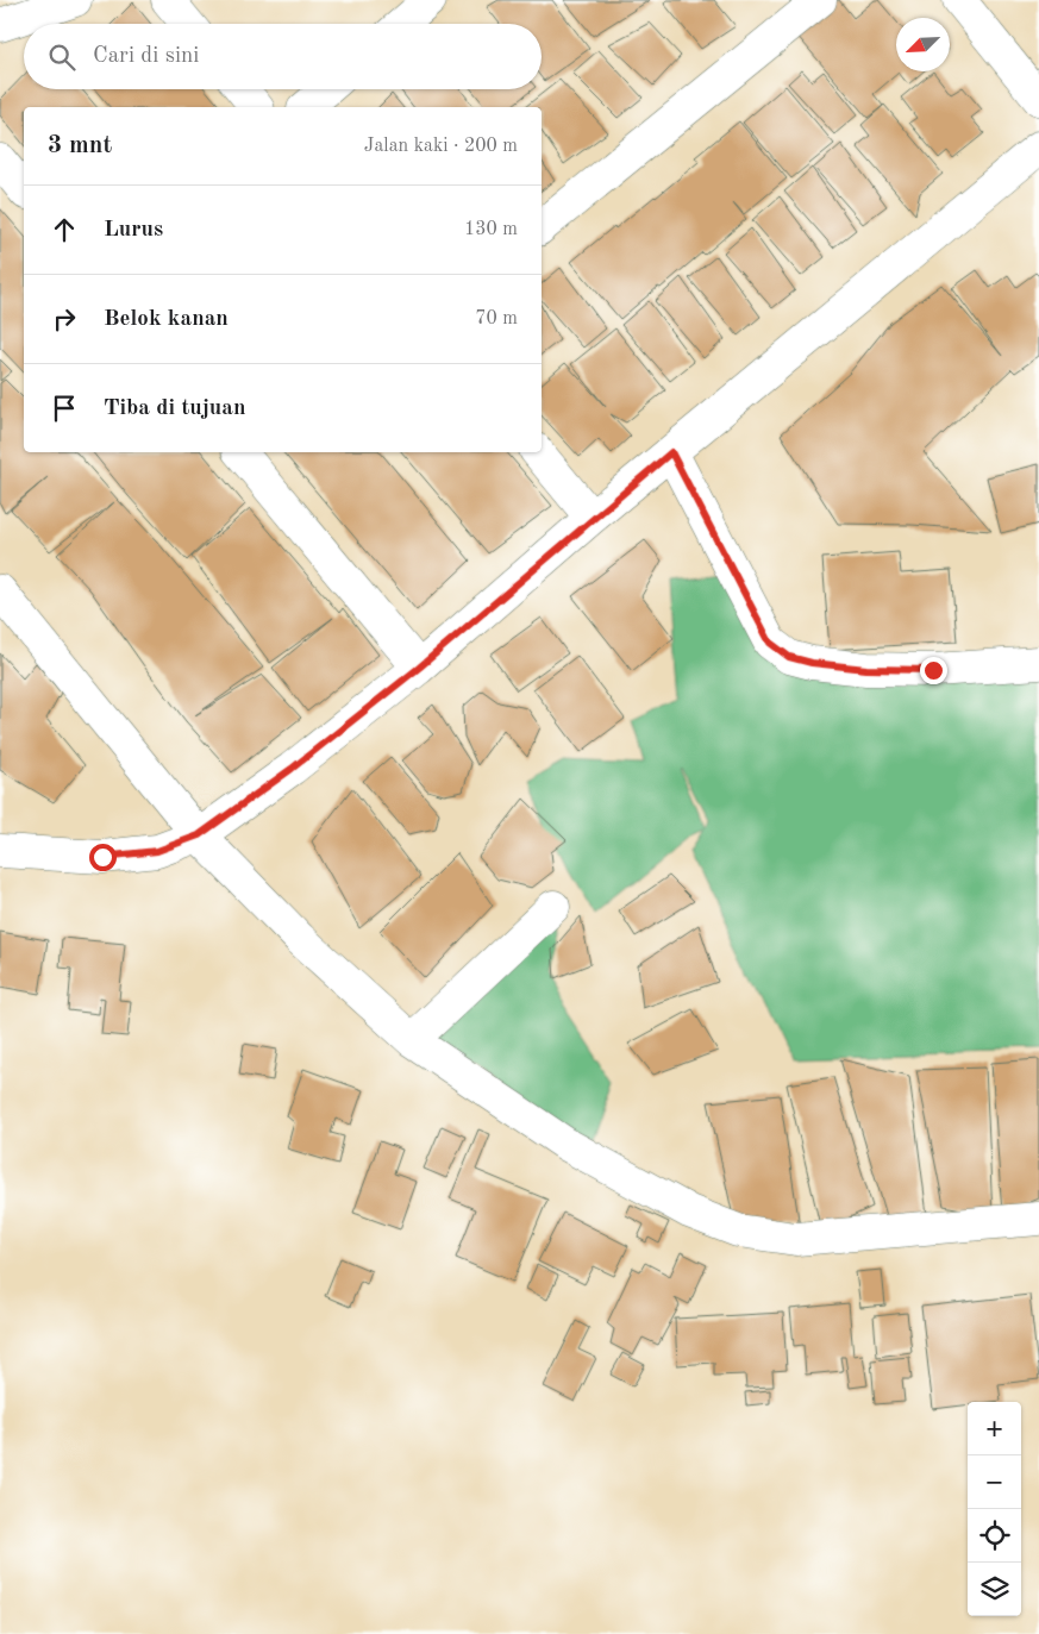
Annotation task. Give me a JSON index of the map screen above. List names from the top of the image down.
{
  "north": "bottom left",
  "page": {
    "search": "Cari di sini",
    "heading": ["3 mnt", "Jalan kaki · 200 m"],
    "list": [
      ["Lurus", "130 m"],
      ["Belok kanan", "70 m"],
      "Tiba di tujuan"
    ],
    "map_buttons": ["+", "−"]
  }
}
